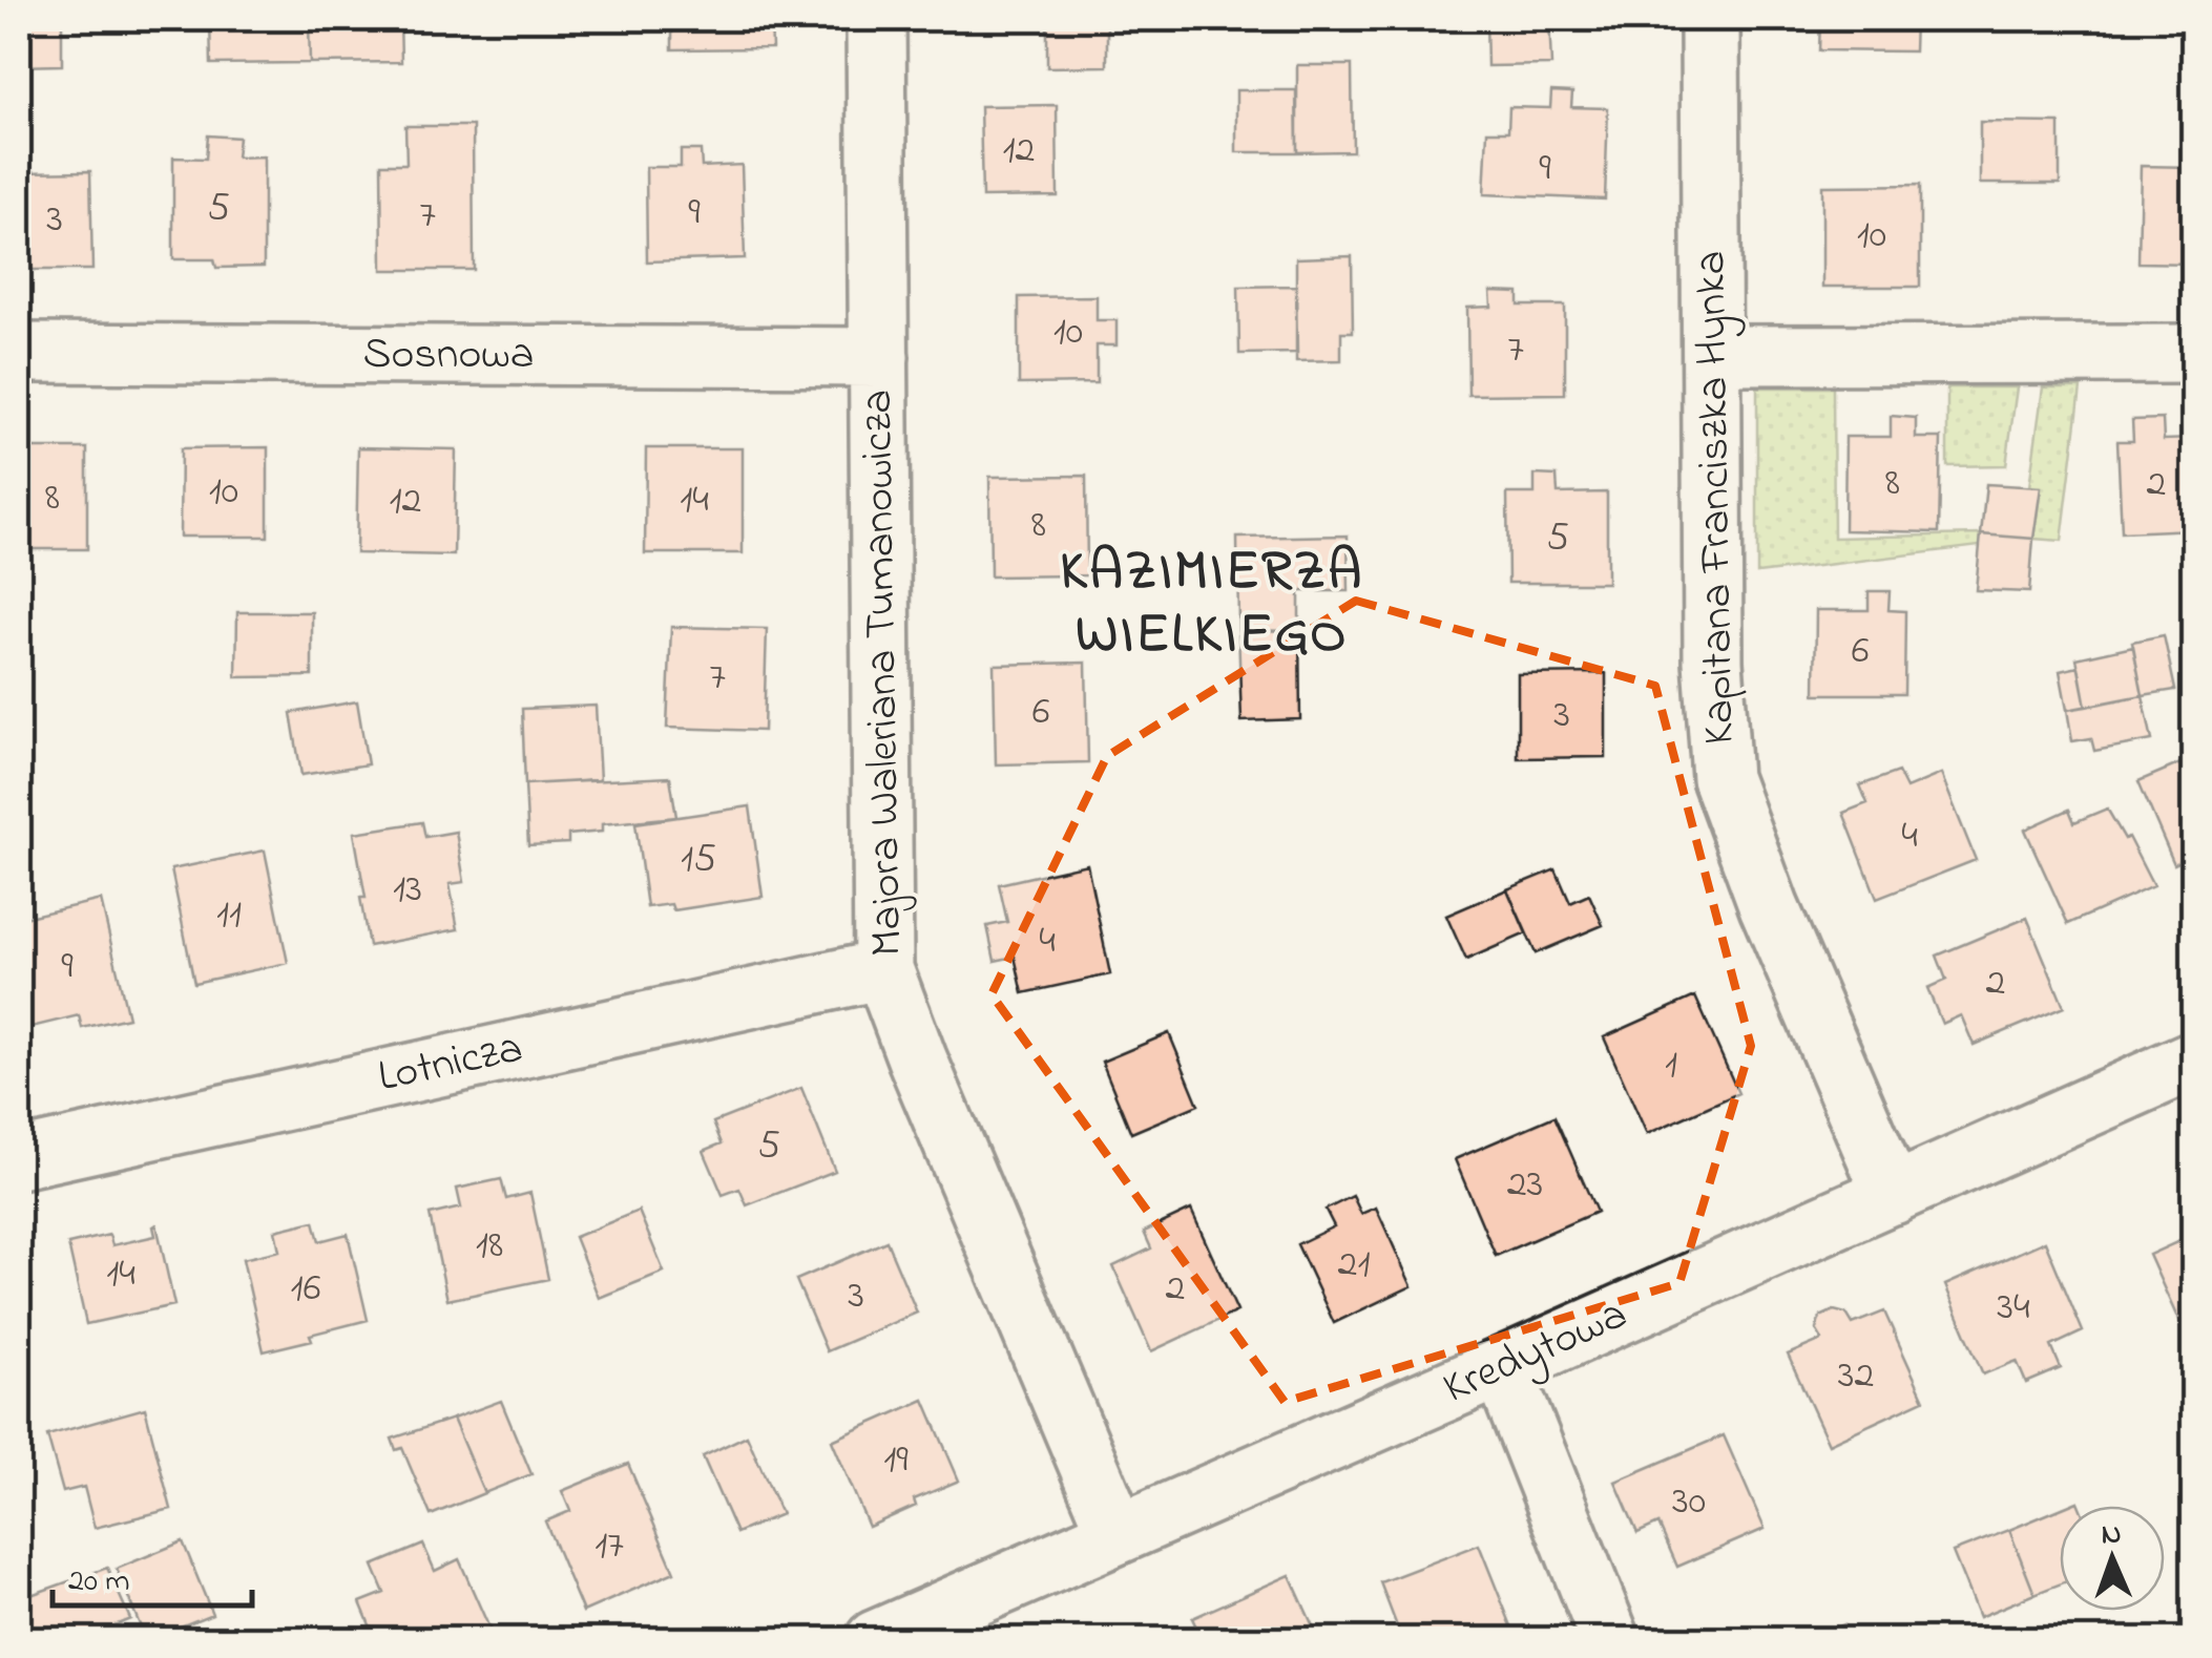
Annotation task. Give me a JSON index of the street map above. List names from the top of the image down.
{
  "streets": {
    "street": [
      "Sosnowa",
      "Kapitana Franciszka Hynka",
      "Majora Waleriana Tumanowicza",
      "Lotnicza",
      "Kredytowa"
    ]
  },
  "crossings": [
    ["Sosnowa", "Majora Waleriana Tumanowicza"],
    ["Kapitana Franciszka Hynka", "Kredytowa"],
    ["Majora Waleriana Tumanowicza", "Lotnicza"],
    ["Majora Waleriana Tumanowicza", "Kredytowa"]
  ],
  "districts": ["KAZIMIERZA WIELKIEGO"],
  "house_numbers": [
    "12",
    "9",
    "5",
    "9",
    "7",
    "3",
    "10",
    "10",
    "7",
    "8",
    "2",
    "10",
    "8",
    "14",
    "12",
    "8",
    "5",
    "6",
    "7",
    "6",
    "3",
    "4",
    "15",
    "13",
    "11",
    "4",
    "9",
    "2",
    "1",
    "5",
    "23",
    "18",
    "21",
    "14",
    "16",
    "2",
    "3",
    "34",
    "32",
    "19",
    "30",
    "17"
  ],
  "scale_bar": "20 m",
  "north": "top"
}
